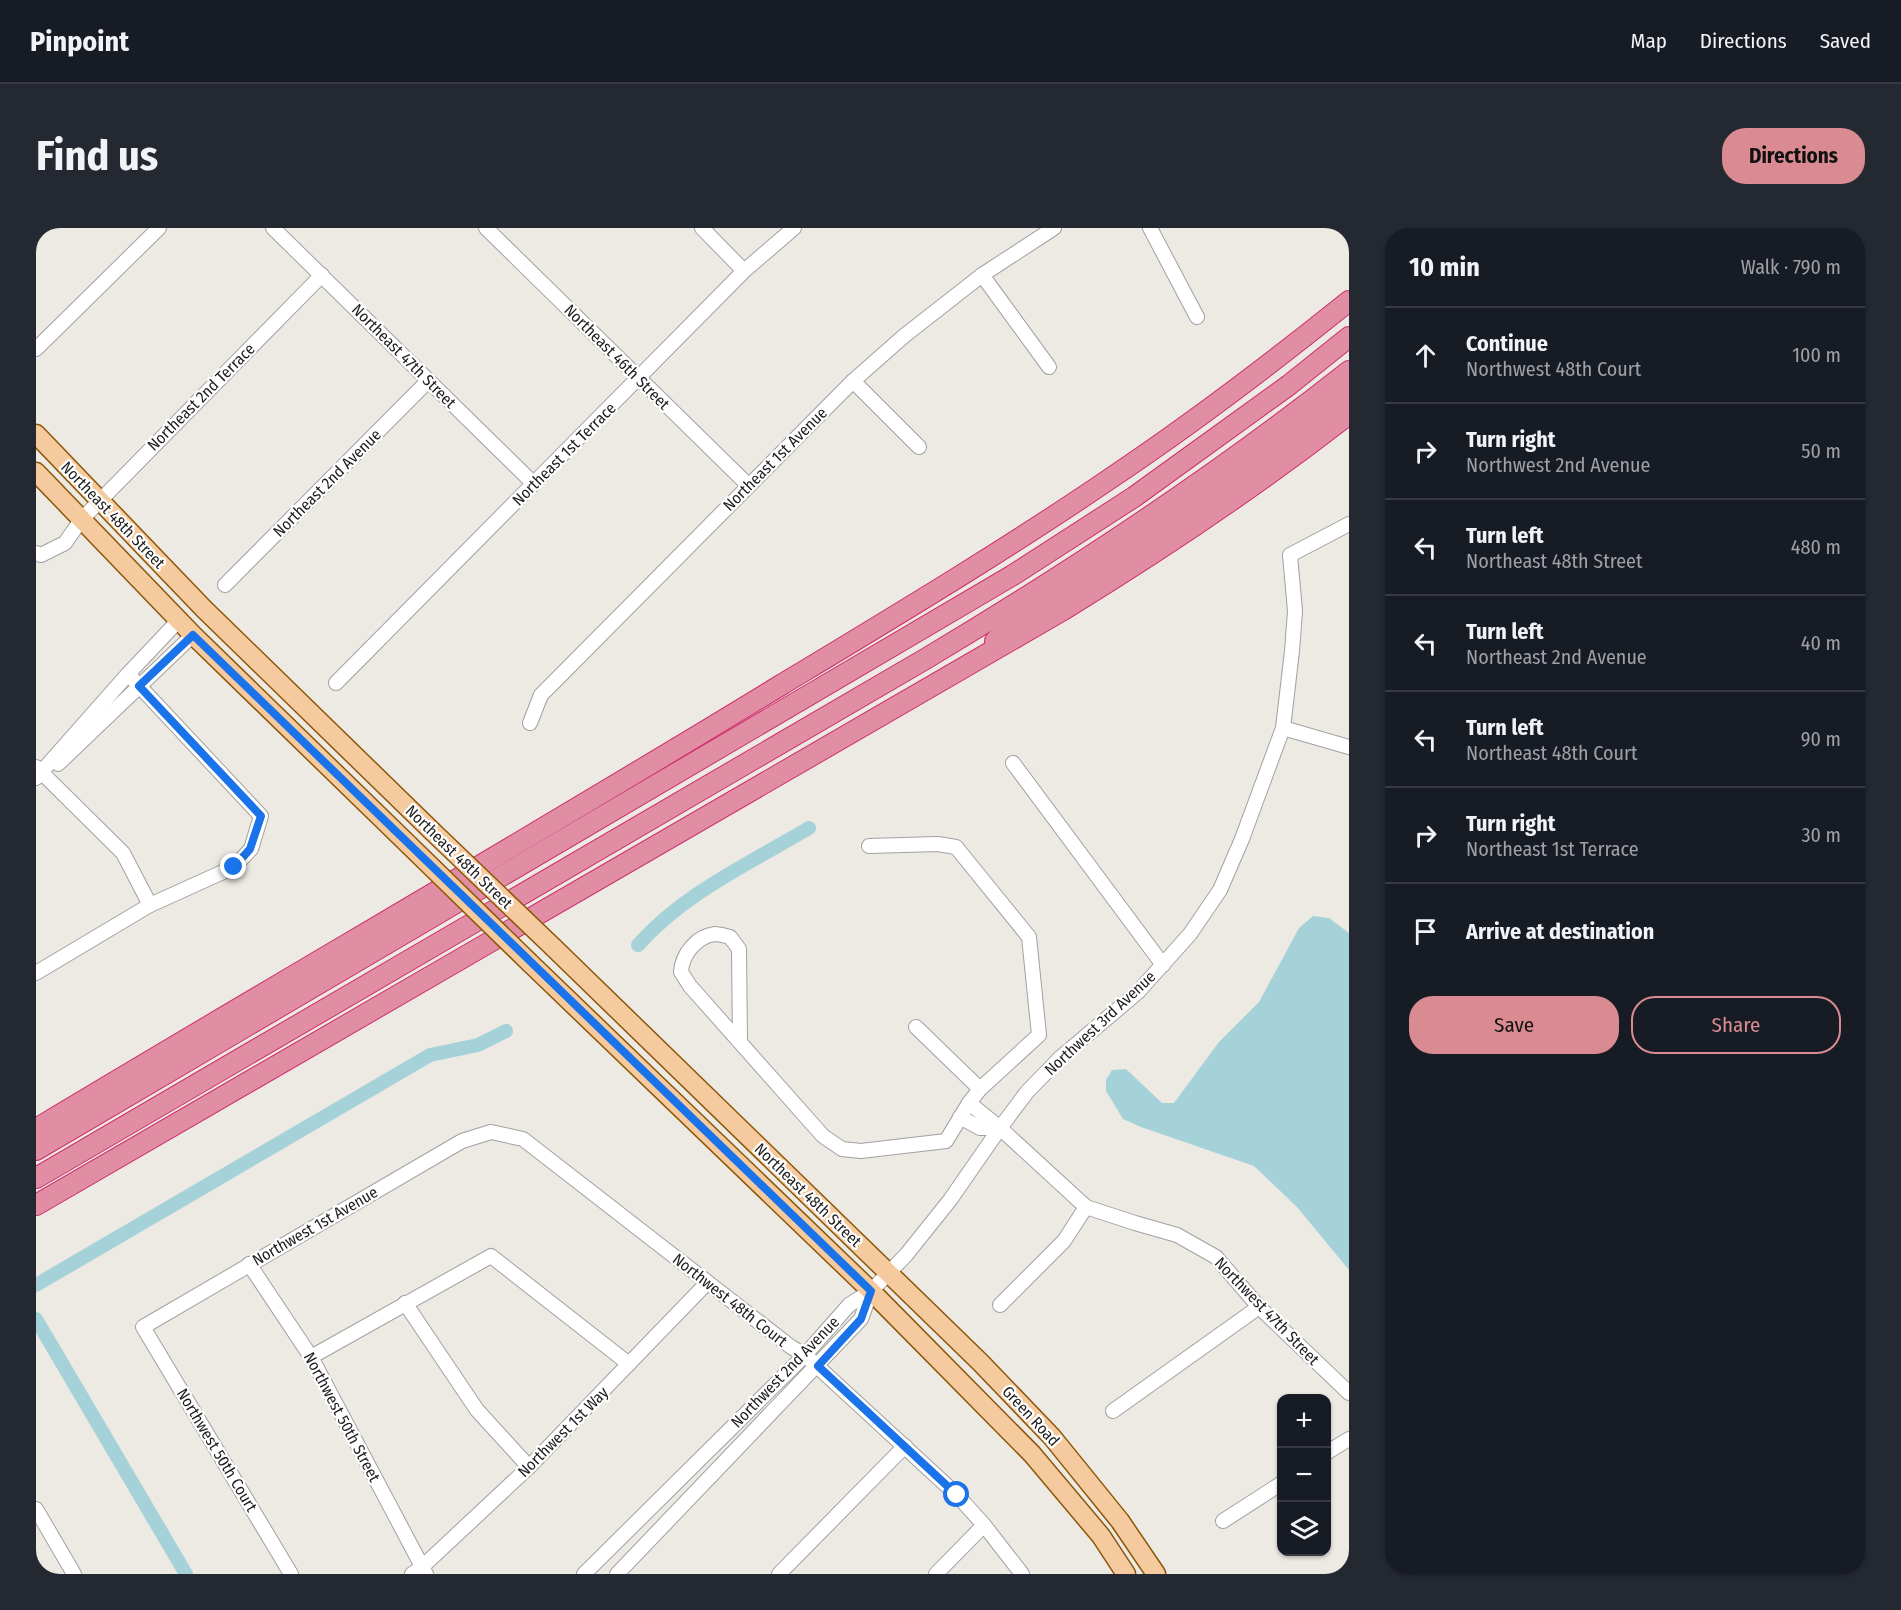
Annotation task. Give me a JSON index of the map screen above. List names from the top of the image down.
{
  "streets": {
    "main road": ["Northeast 48th Street", "Green Road"],
    "street": [
      "Northeast 47th Street",
      "Northeast 46th Street",
      "Northeast 2nd Terrace",
      "Northeast 1st Terrace",
      "Northeast 1st Avenue",
      "Northeast 2nd Avenue",
      "Northwest 3rd Avenue",
      "Northwest 1st Avenue",
      "Northwest 48th Court",
      "Northwest 47th Street",
      "Northwest 2nd Avenue",
      "Northwest 50th Street",
      "Northwest 1st Way",
      "Northwest 50th Court"
    ]
  },
  "crossings": [
    ["Northeast 47th Street", "Northeast 2nd Terrace"],
    ["Northeast 47th Street", "Northeast 1st Terrace"],
    ["Northeast 47th Street", "Northeast 2nd Avenue"],
    ["Northeast 46th Street", "Northeast 1st Terrace"],
    ["Northeast 46th Street", "Northeast 1st Avenue"],
    ["Northeast 2nd Terrace", "Northeast 48th Street"],
    ["Northeast 48th Street", "Northwest 3rd Avenue"],
    ["Northeast 48th Street", "Northwest 2nd Avenue"],
    ["Northeast 48th Street", "Green Road"],
    ["Northwest 3rd Avenue", "Northwest 47th Street"],
    ["Northwest 3rd Avenue", "Northwest 2nd Avenue"],
    ["Northwest 3rd Avenue", "Green Road"],
    ["Northwest 1st Avenue", "Northwest 48th Court"],
    ["Northwest 1st Avenue", "Northwest 50th Street"],
    ["Northwest 1st Avenue", "Northwest 50th Court"],
    ["Northwest 48th Court", "Northwest 2nd Avenue"],
    ["Northwest 48th Court", "Northwest 1st Way"],
    ["Northwest 2nd Avenue", "Green Road"],
    ["Northwest 50th Street", "Northwest 1st Way"]
  ],
  "page": {
    "header": "Pinpoint",
    "nav": ["Map", "Directions", "Saved"],
    "buttons": [
      "Directions",
      ["Save", "Share"]
    ],
    "title": "Find us",
    "heading": ["10 min", "Walk · 790 m"],
    "list": [
      ["Continue", "Northwest 48th Court", "100 m"],
      ["Turn right", "Northwest 2nd Avenue", "50 m"],
      ["Turn left", "Northeast 48th Street", "480 m"],
      ["Turn left", "Northeast 2nd Avenue", "40 m"],
      ["Turn left", "Northeast 48th Court", "90 m"],
      ["Turn right", "Northeast 1st Terrace", "30 m"],
      "Arrive at destination"
    ],
    "map_buttons": ["+", "−"]
  }
}
